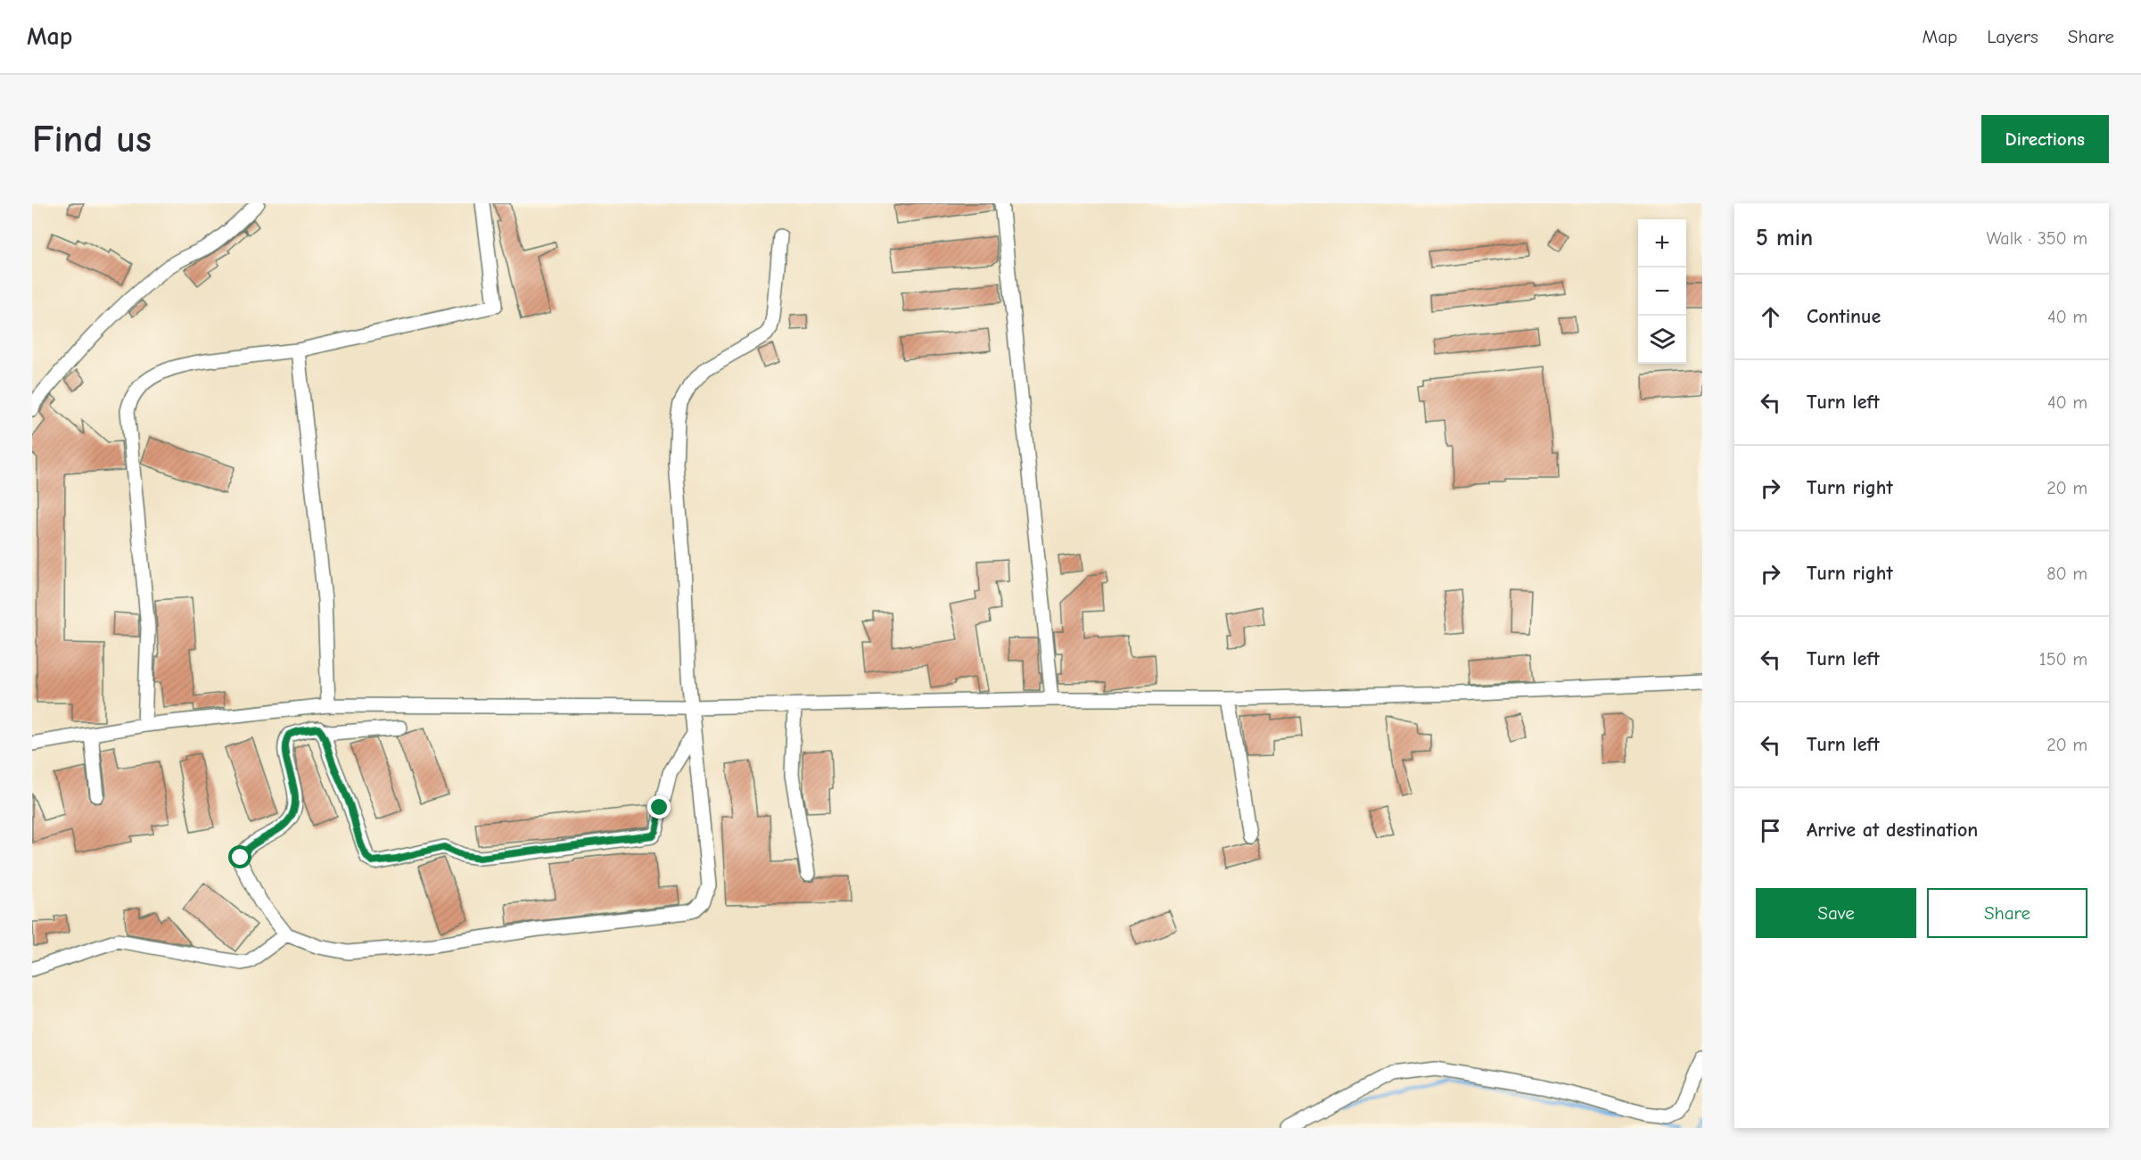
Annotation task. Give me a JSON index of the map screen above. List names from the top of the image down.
{
  "page": {
    "header": "Map",
    "nav": ["Map", "Layers", "Share"],
    "buttons": [
      "Directions",
      ["Save", "Share"]
    ],
    "title": "Find us",
    "heading": ["5 min", "Walk · 350 m"],
    "map_buttons": ["+", "−"],
    "list": [
      ["Continue", "40 m"],
      ["Turn left", "40 m"],
      ["Turn right", "20 m"],
      ["Turn right", "80 m"],
      ["Turn left", "150 m"],
      ["Turn left", "20 m"],
      "Arrive at destination"
    ]
  }
}
